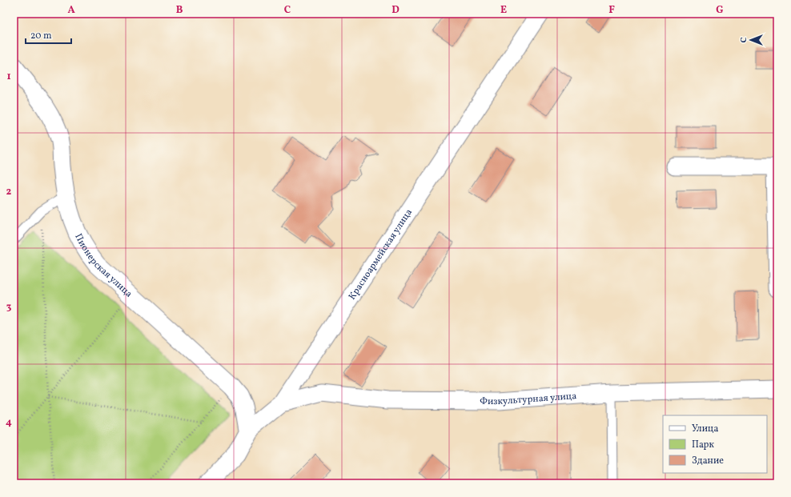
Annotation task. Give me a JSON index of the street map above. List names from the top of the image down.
{
  "streets": {
    "main road": ["Красноармейская улица", "Пионерская улица"],
    "street": ["Физкультурная улица"]
  },
  "crossings": [
    ["Красноармейская улица", "Пионерская улица"],
    ["Красноармейская улица", "Физкультурная улица"]
  ],
  "legend": ["Улица", "Парк", "Здание"],
  "scale_bar": "20 m",
  "north": "left",
  "grid": {
    "columns": [
      "A",
      "B",
      "C",
      "D",
      "E",
      "F",
      "G"
    ],
    "rows": [
      "1",
      "2",
      "3",
      "4"
    ]
  }
}
